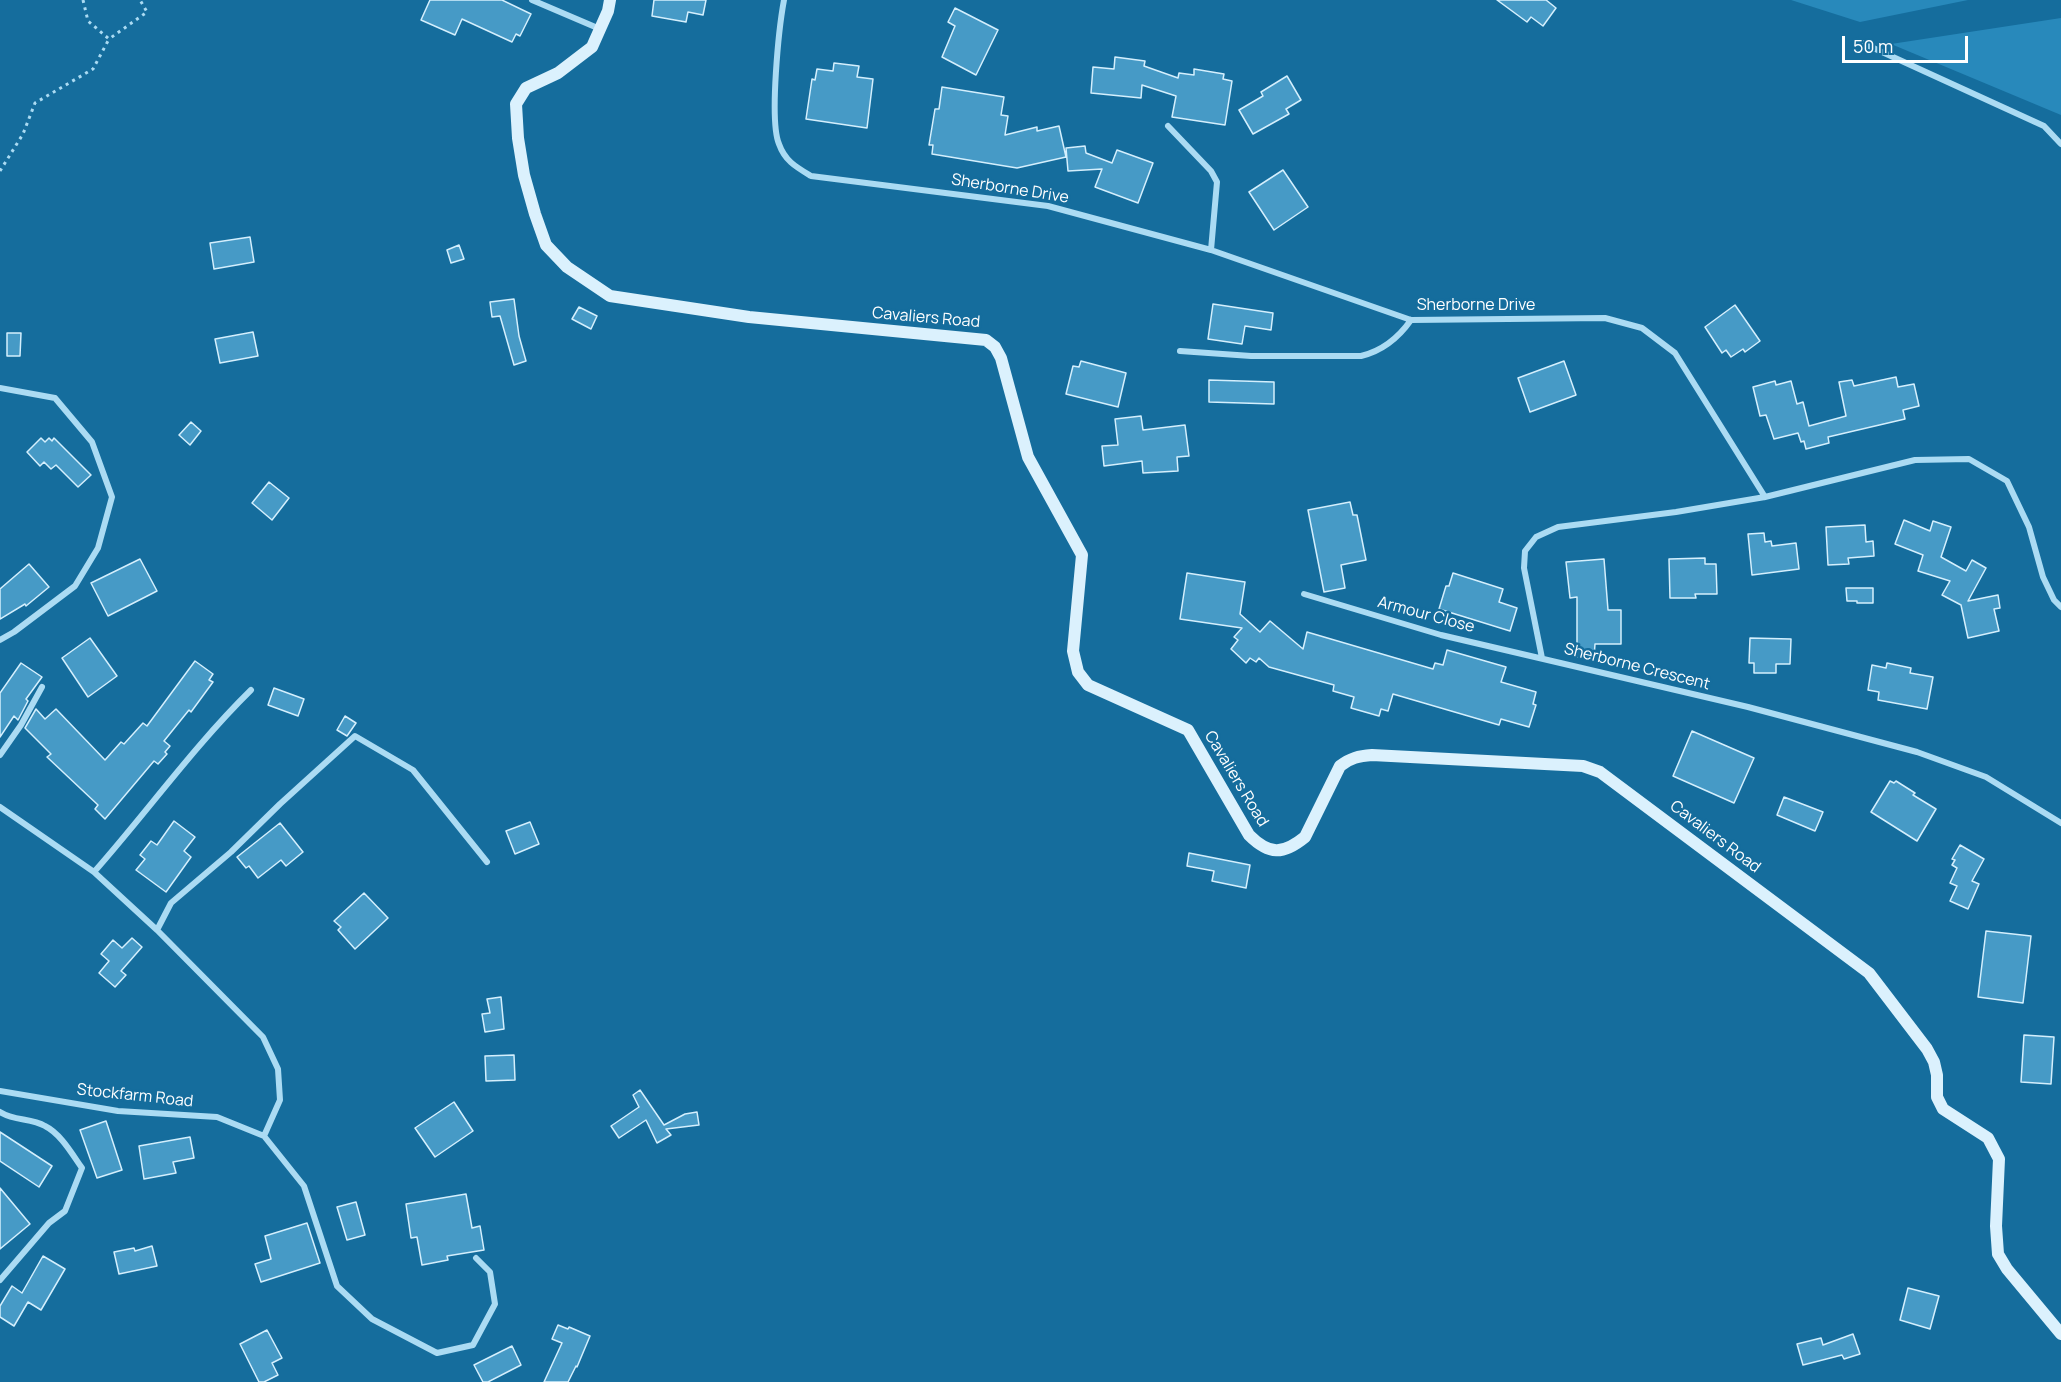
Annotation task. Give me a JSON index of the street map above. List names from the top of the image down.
{
  "streets": {
    "main road": ["Cavaliers Road"],
    "street": [
      "Sherborne Drive",
      "Armour Close",
      "Sherborne Crescent",
      "Stockfarm Road"
    ]
  },
  "crossings": [
    ["Sherborne Drive", "Sherborne Crescent"],
    ["Armour Close", "Sherborne Crescent"]
  ],
  "scale_bar": "50 m"
}
